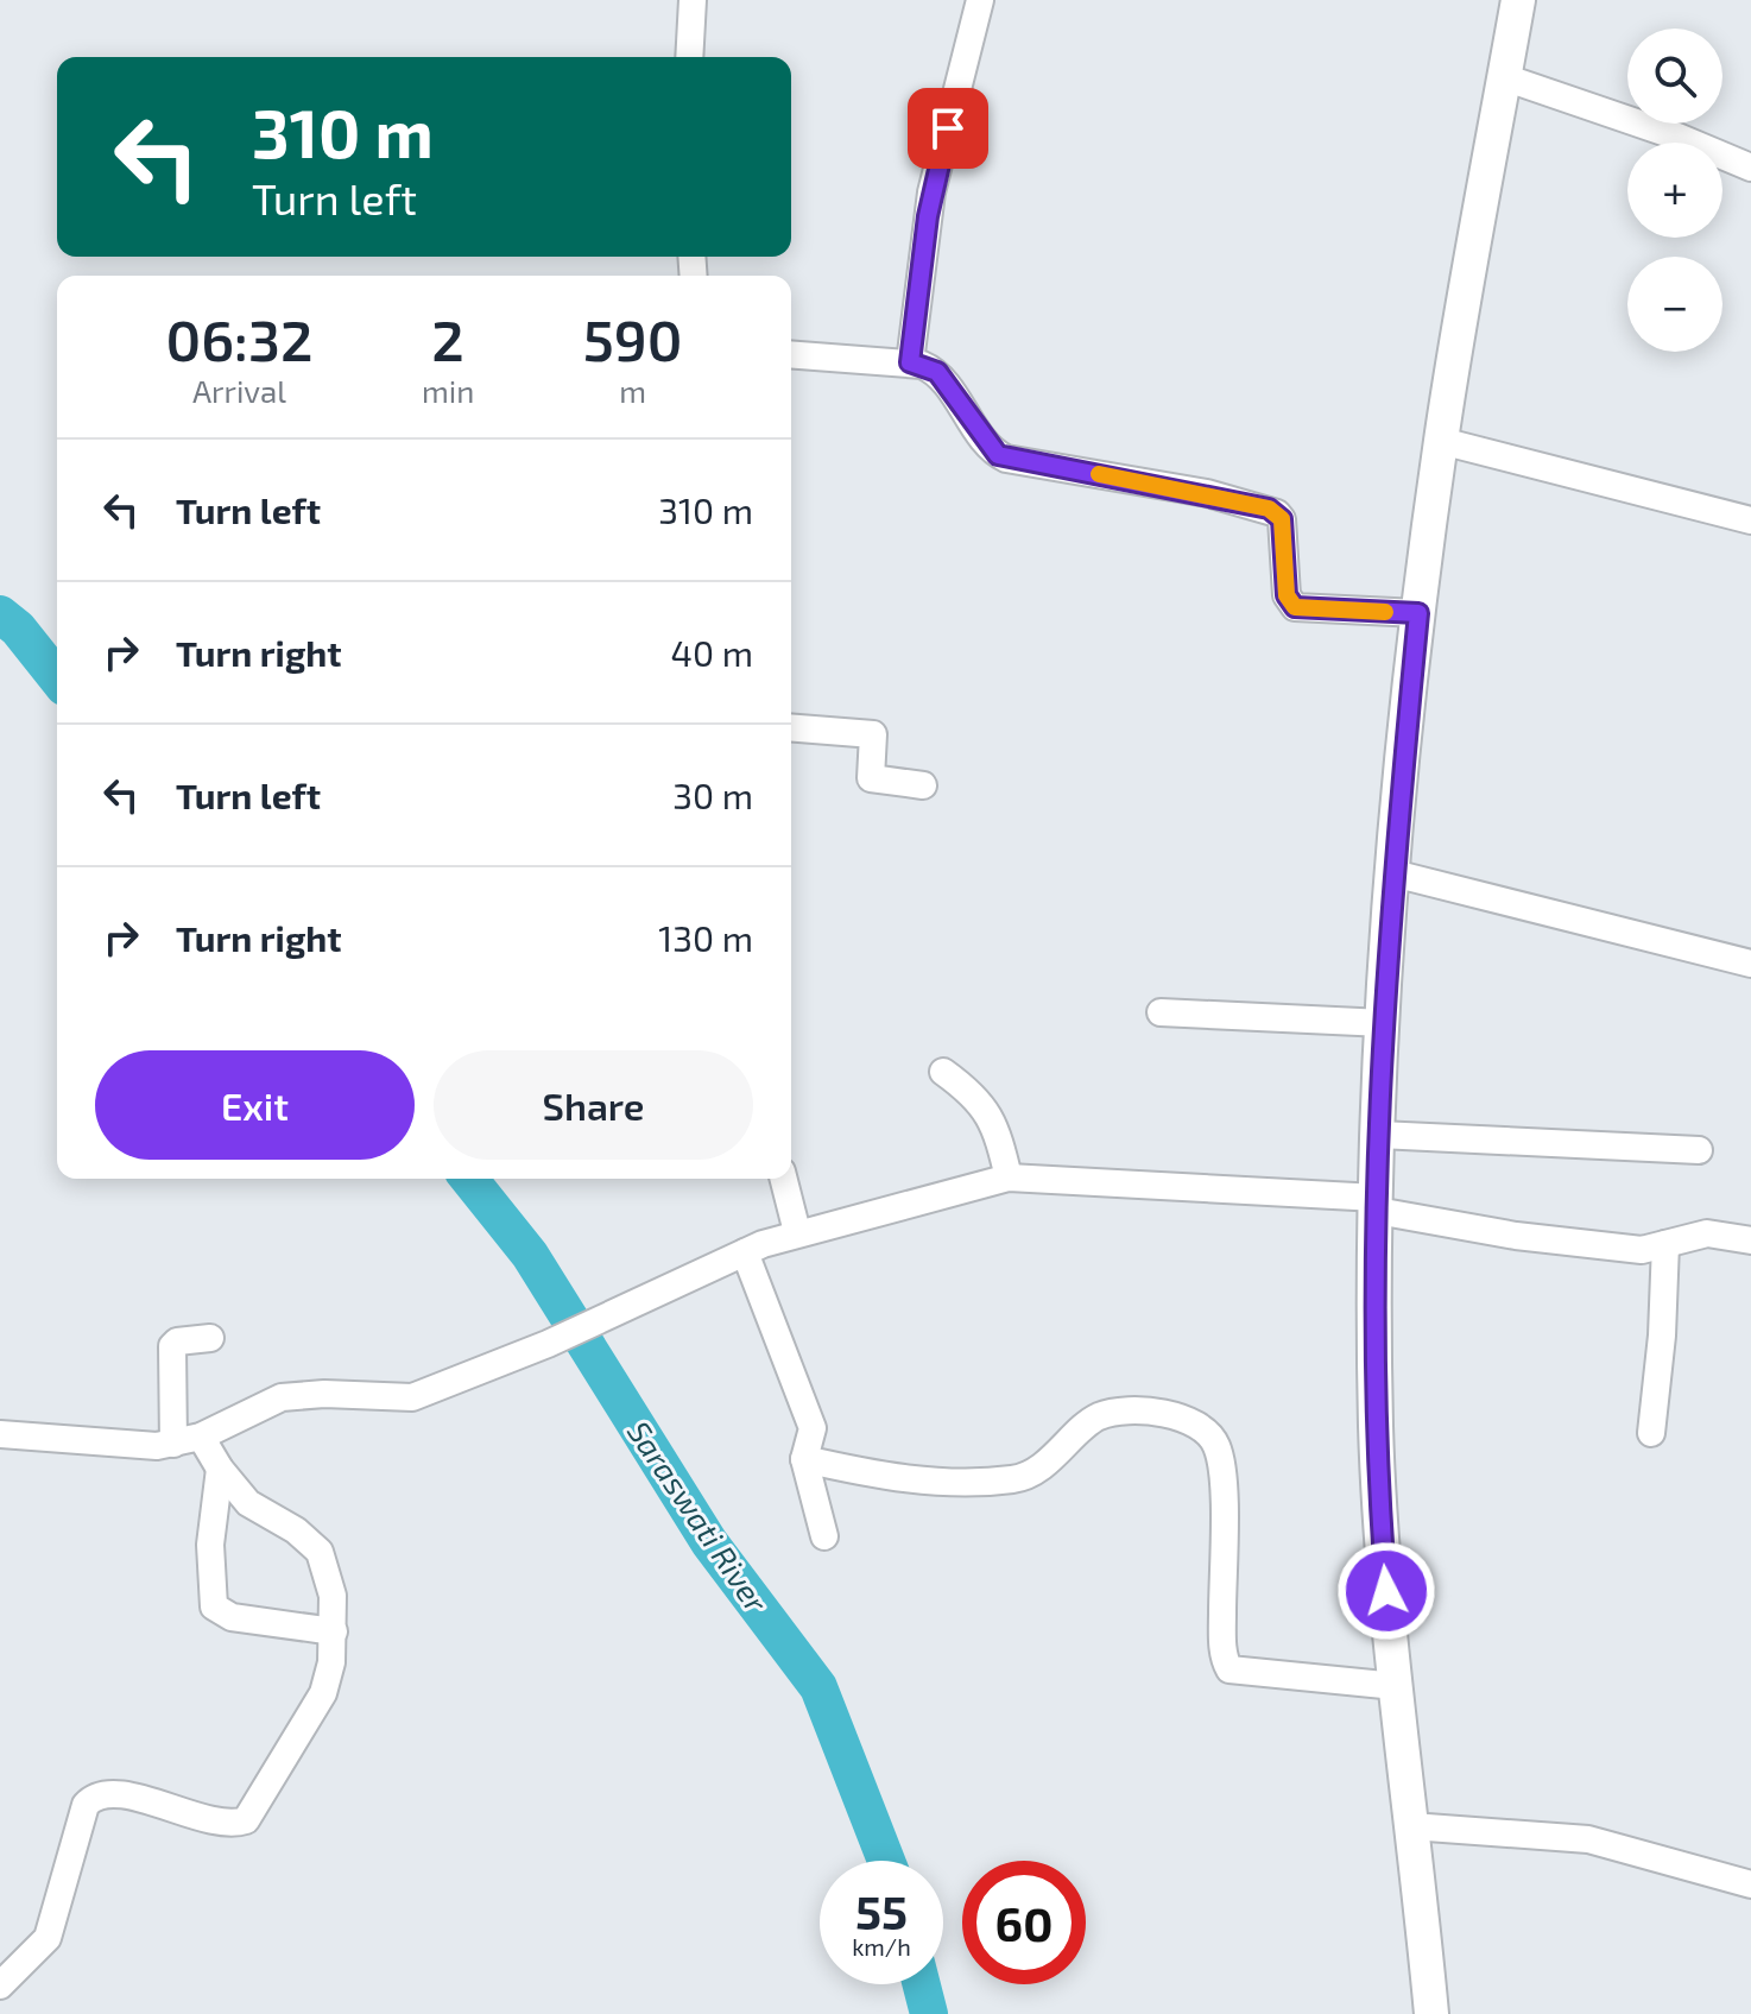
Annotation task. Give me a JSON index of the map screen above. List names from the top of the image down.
{
  "water": ["Saraswati River"],
  "page": {
    "map_buttons": ["+", "−"],
    "turn": ["310 m", "Turn left"],
    "eta": [
      "06:32",
      "Arrival",
      "2",
      "min",
      "590",
      "m"
    ],
    "list": [
      {
        "name": "Turn left",
        "value": "310 m"
      },
      {
        "name": "Turn right",
        "value": "40 m"
      },
      {
        "name": "Turn left",
        "value": "30 m"
      },
      {
        "name": "Turn right",
        "value": "130 m"
      }
    ],
    "buttons": ["Exit", "Share"],
    "speed": "55 km/h",
    "limit": "60"
  }
}
